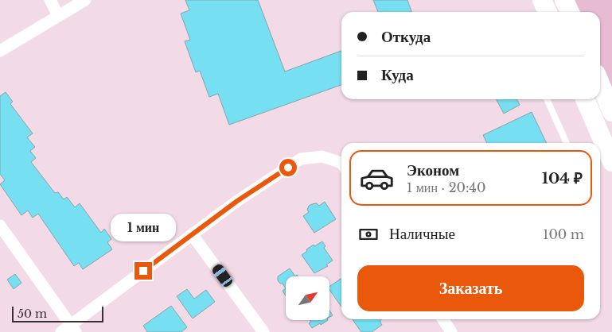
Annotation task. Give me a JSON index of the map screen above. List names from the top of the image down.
{
  "scale_bar": "50 m",
  "north": "top right",
  "page": {
    "banner": ["Откуда", "Куда"],
    "list": [
      {
        "name": "Эконом",
        "note": "1 мин · 20:40",
        "value": "104 ₽"
      }
    ],
    "pay": ["Наличные", "100 m"],
    "bubble": "1 мин",
    "buttons": "Заказать",
    "scale": "50 m"
  }
}
